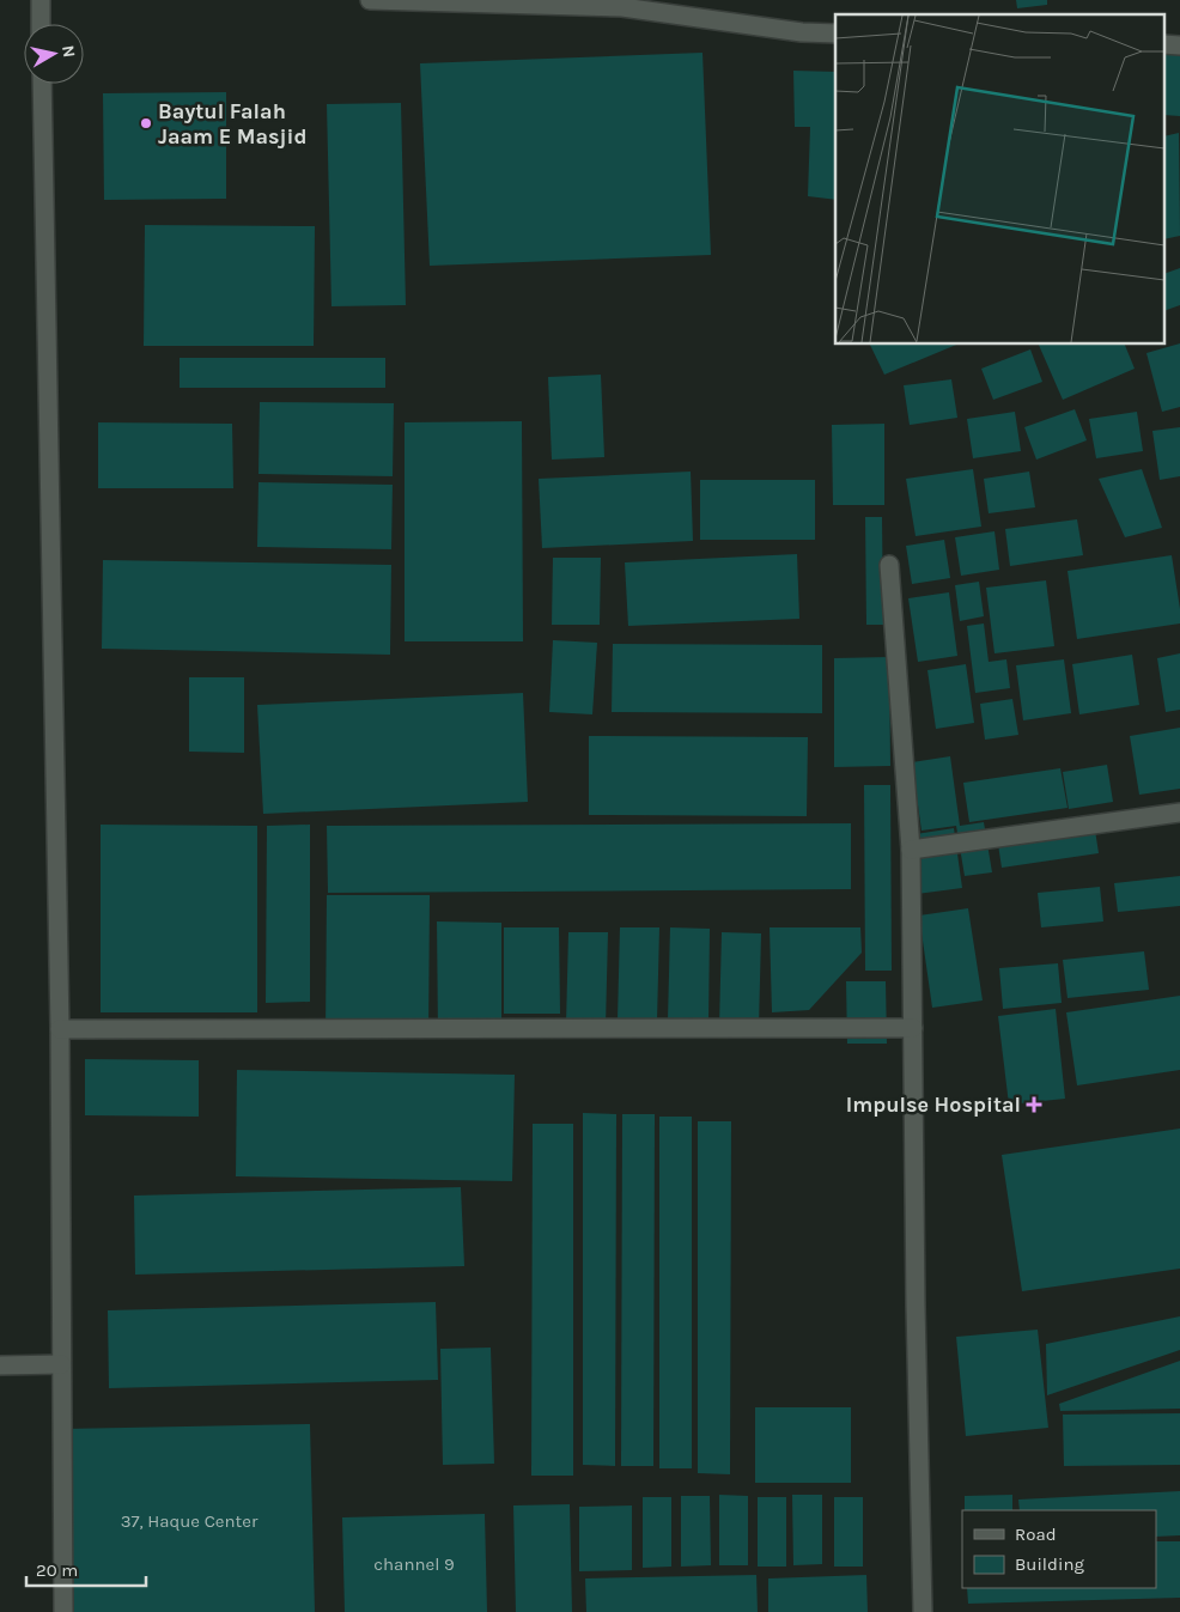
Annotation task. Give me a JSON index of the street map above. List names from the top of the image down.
{
  "places": {
    "other": ["Baytul Falah Jaam E Masjid"],
    "health": ["Impulse Hospital"]
  },
  "house_numbers": ["37, Haque Center", "channel 9"],
  "legend": ["Road", "Building"],
  "scale_bar": "20 m",
  "north": "right"
}
